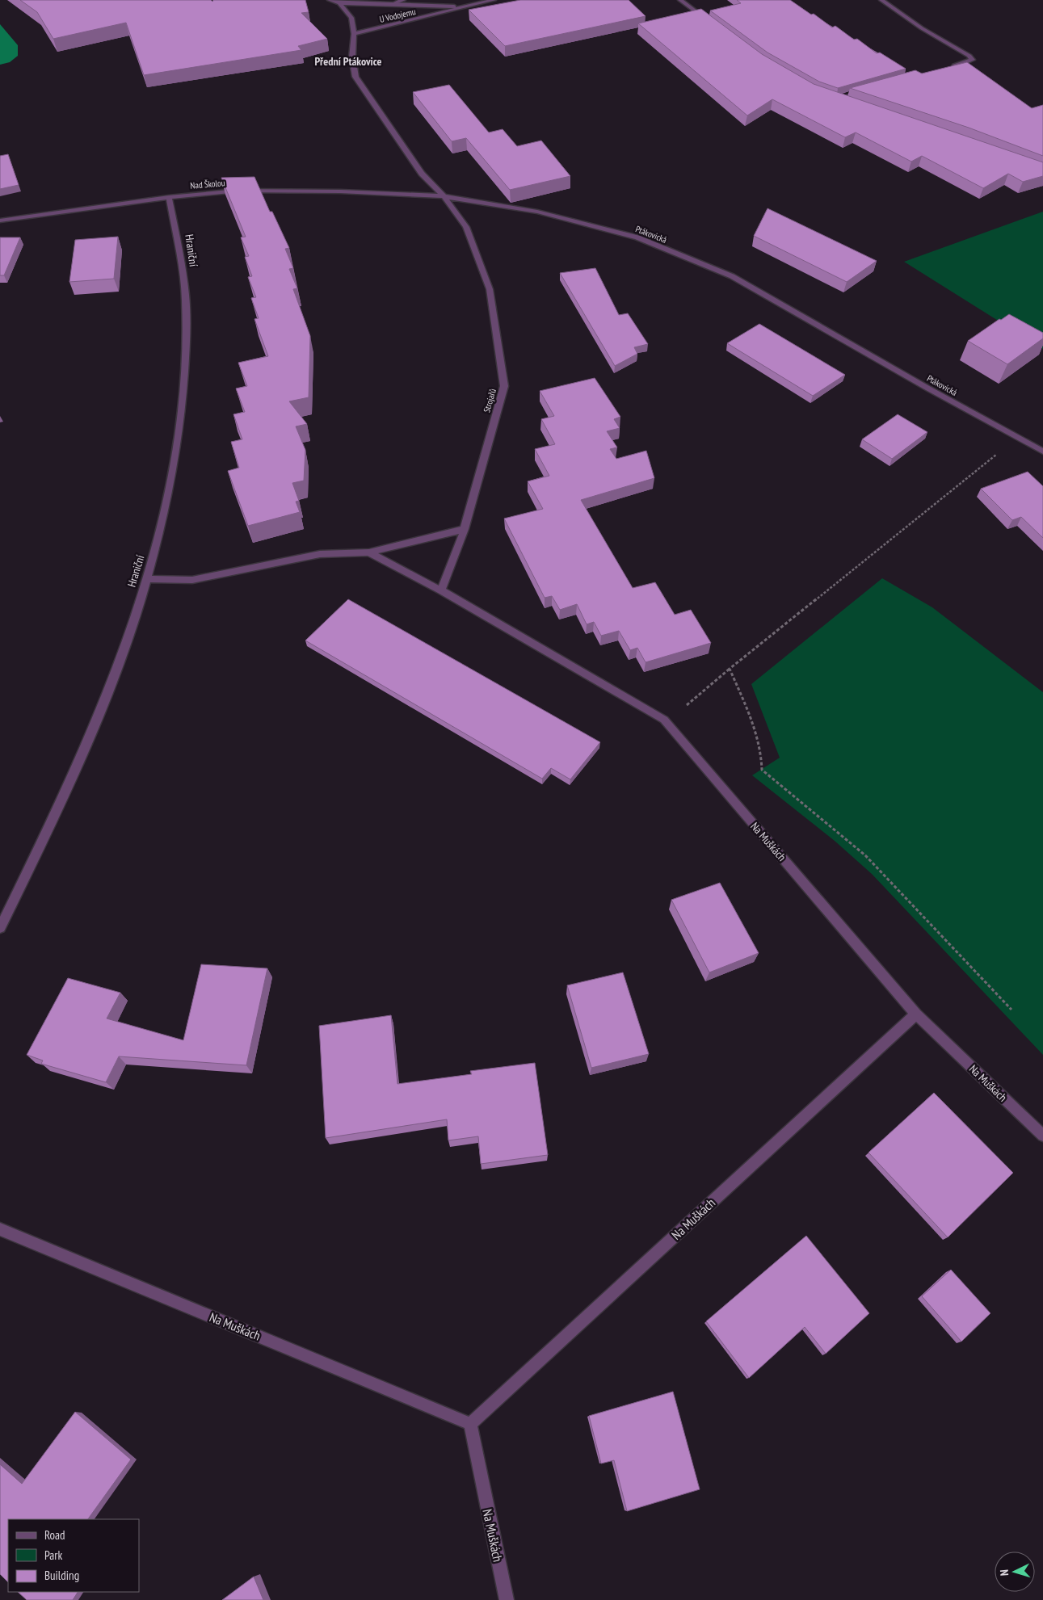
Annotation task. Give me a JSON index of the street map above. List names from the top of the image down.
{
  "streets": {
    "street": [
      "U Vodojemu",
      "Nad Školou",
      "Ptákovická",
      "Hraniční",
      "Strojařů",
      "Na Muškách"
    ]
  },
  "crossings": [
    ["Nad Školou", "Ptákovická"],
    ["Nad Školou", "Hraniční"],
    ["Nad Školou", "Strojařů"],
    ["Ptákovická", "Strojařů"],
    ["Strojařů", "Na Muškách"]
  ],
  "districts": ["Přední Ptákovice"],
  "legend": ["Road", "Park", "Building"],
  "north": "left"
}
